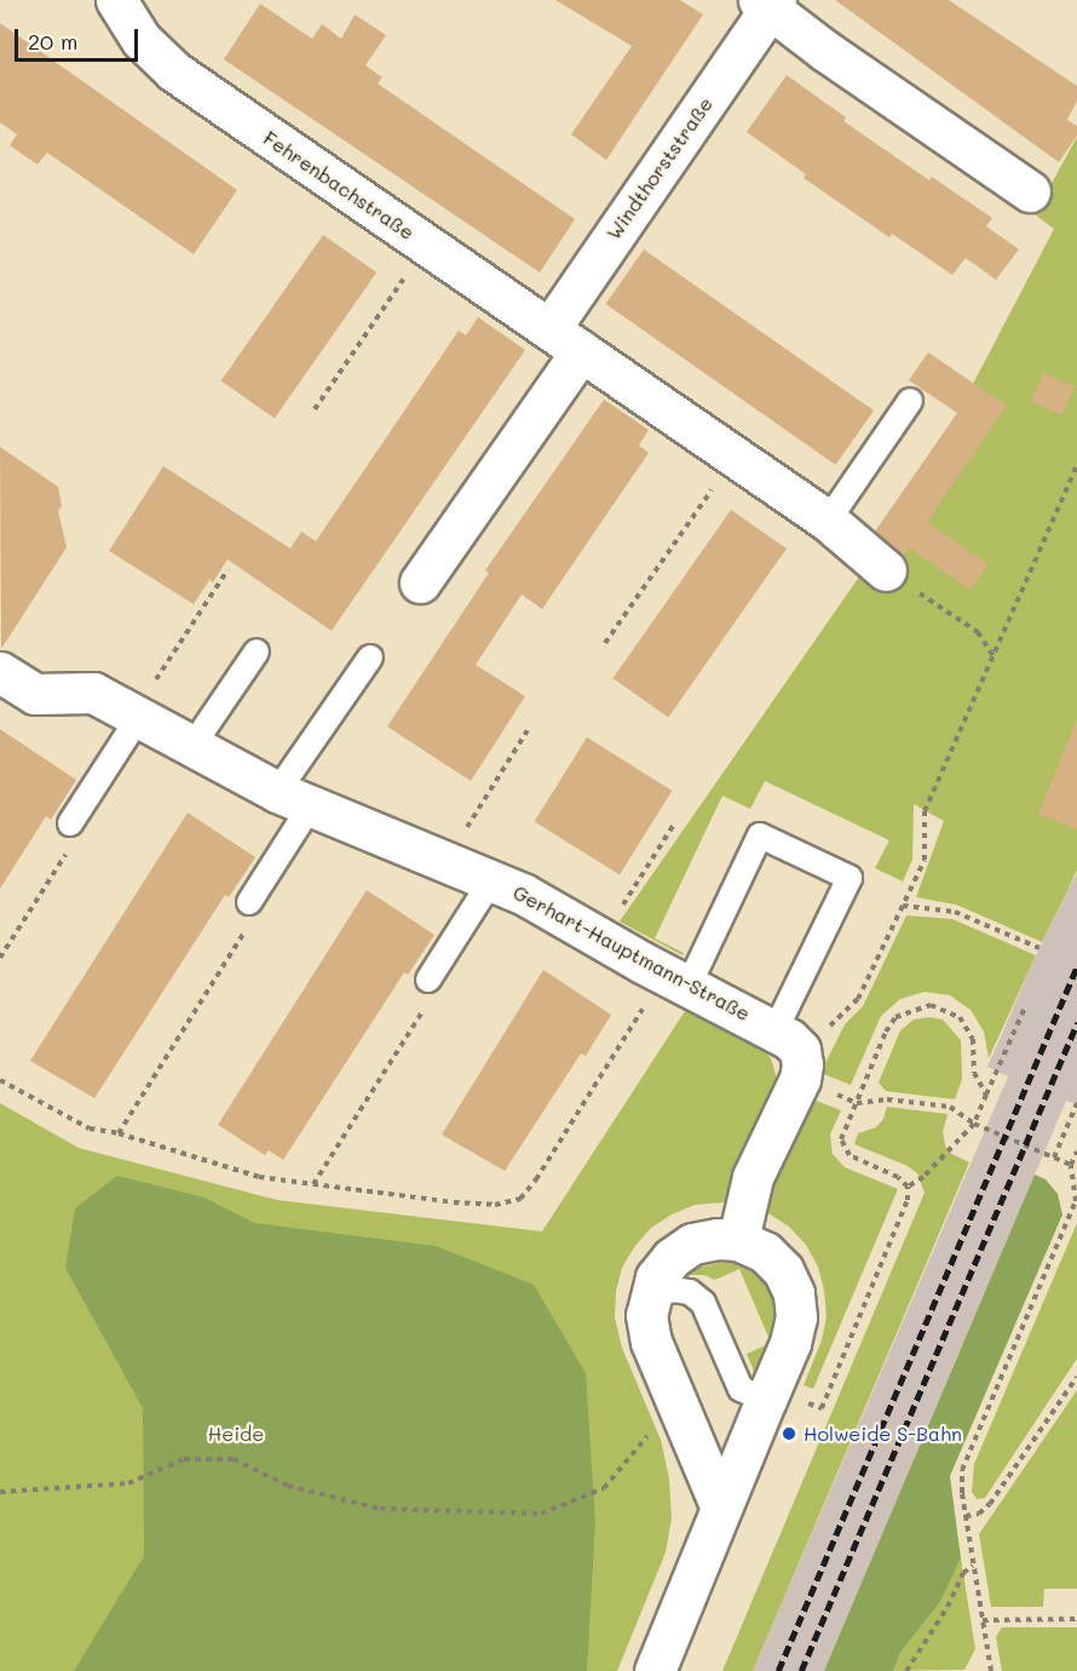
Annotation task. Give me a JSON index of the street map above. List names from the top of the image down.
{
  "streets": {
    "street": ["Windthorststraße", "Fehrenbachstraße", "Gerhart-Hauptmann-Straße"]
  },
  "crossings": [
    ["Windthorststraße", "Fehrenbachstraße"]
  ],
  "parks": ["Heide"],
  "places": ["Holweide S-Bahn"],
  "scale_bar": "20 m"
}
